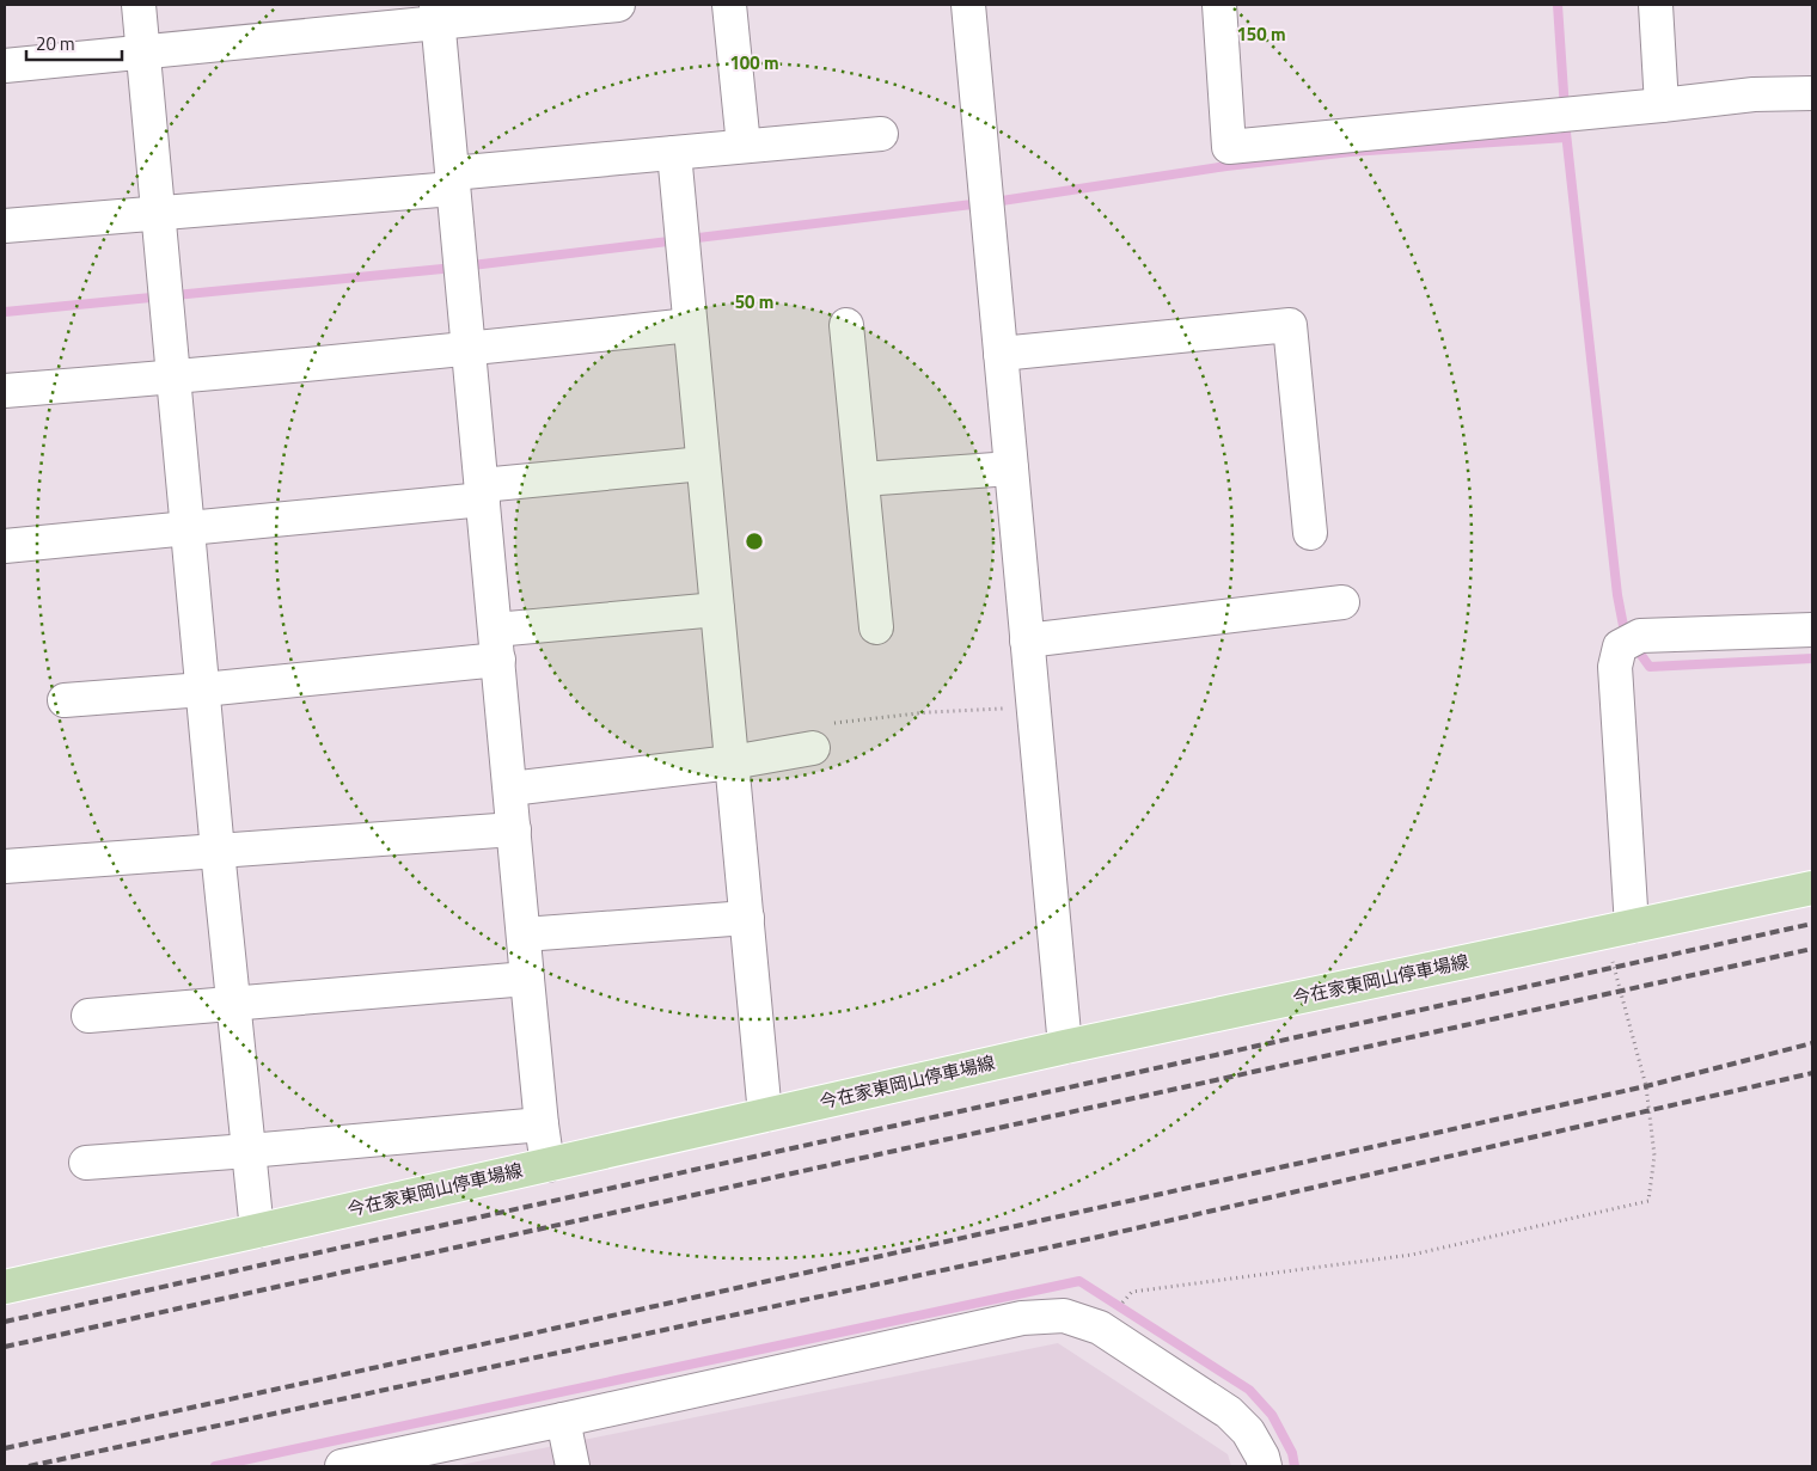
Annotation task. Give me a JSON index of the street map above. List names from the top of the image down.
{
  "streets": {
    "main road": ["今在家東岡山停車場線"]
  },
  "scale_bar": "20 m",
  "rings": ["150 m", "100 m", "50 m"]
}
